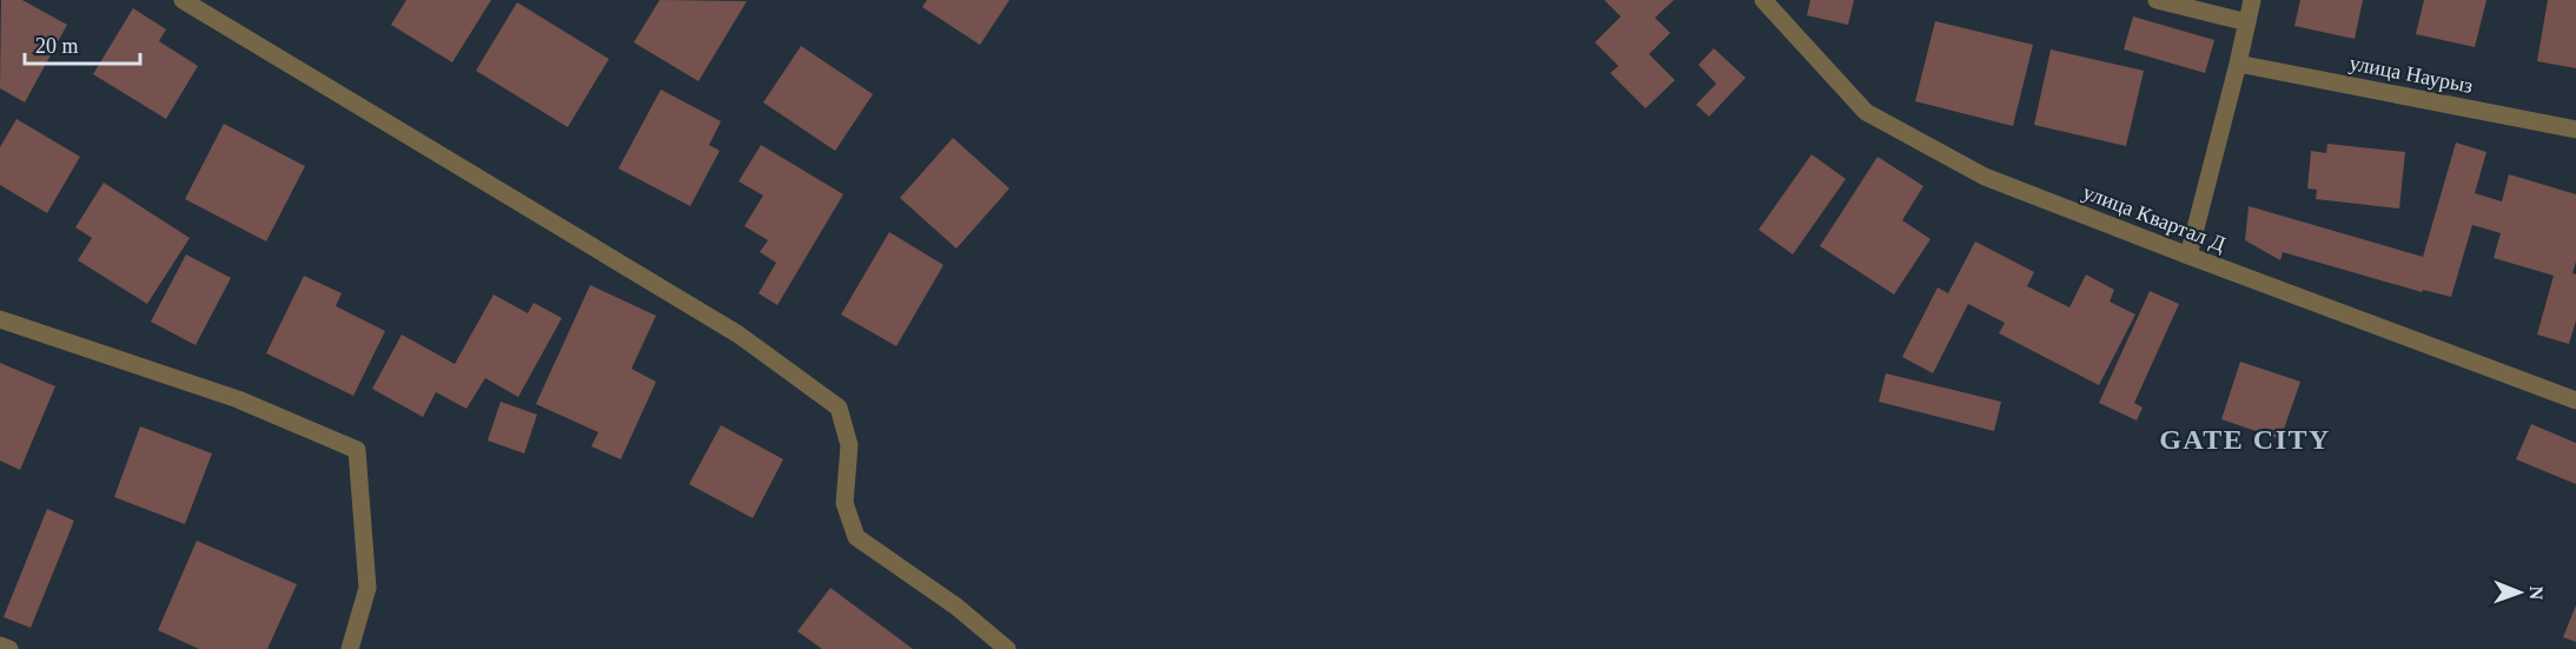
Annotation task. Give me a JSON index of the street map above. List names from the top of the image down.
{
  "streets": {
    "street": ["улица Наурыз", "улица Квартал Д"]
  },
  "districts": ["GATE CITY"],
  "scale_bar": "20 m",
  "north": "right"
}
